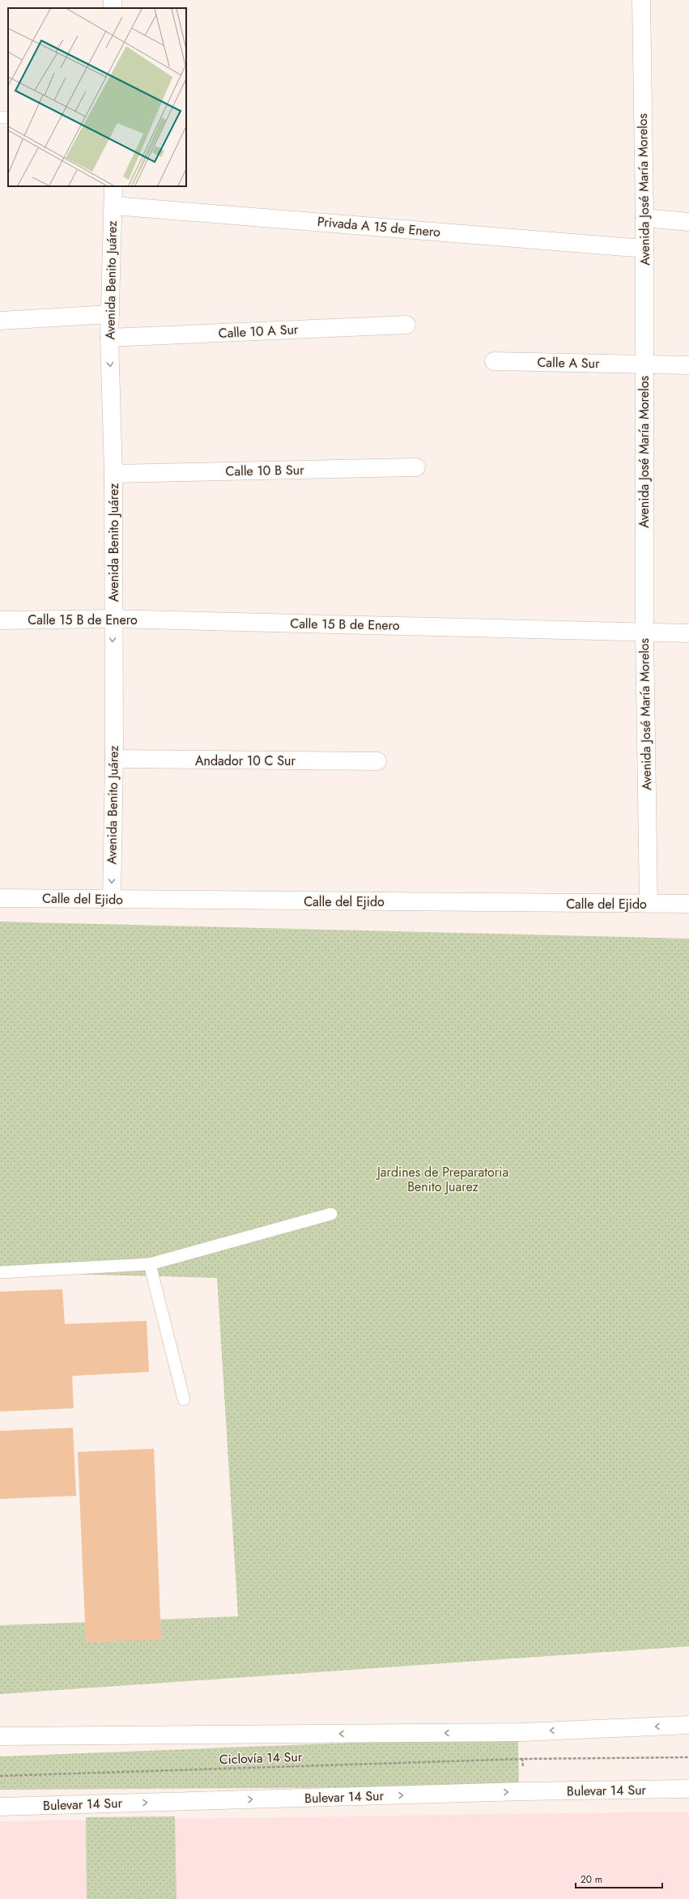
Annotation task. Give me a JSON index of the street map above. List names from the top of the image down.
{
  "streets": {
    "street": [
      "Avenida José María Morelos",
      "Privada A 15 de Enero",
      "Avenida Benito Juárez",
      "Calle 10 A Sur",
      "Calle A Sur",
      "Calle 10 B Sur",
      "Calle 15 B de Enero",
      "Andador 10 C Sur",
      "Calle del Ejido",
      "Bulevar 14 Sur"
    ],
    "path": ["Ciclovía 14 Sur"]
  },
  "crossings": [
    ["Avenida José María Morelos", "Privada A 15 de Enero"],
    ["Avenida José María Morelos", "Calle A Sur"],
    ["Avenida José María Morelos", "Calle 15 B de Enero"],
    ["Avenida José María Morelos", "Calle del Ejido"],
    ["Privada A 15 de Enero", "Avenida Benito Juárez"],
    ["Avenida Benito Juárez", "Calle 10 A Sur"],
    ["Avenida Benito Juárez", "Calle 10 B Sur"],
    ["Avenida Benito Juárez", "Calle 15 B de Enero"],
    ["Avenida Benito Juárez", "Andador 10 C Sur"],
    ["Avenida Benito Juárez", "Calle del Ejido"]
  ],
  "one_way": ["Avenida Benito Juárez"],
  "parks": ["Jardines de Preparatoria Benito Juarez"],
  "scale_bar": "20 m"
}
